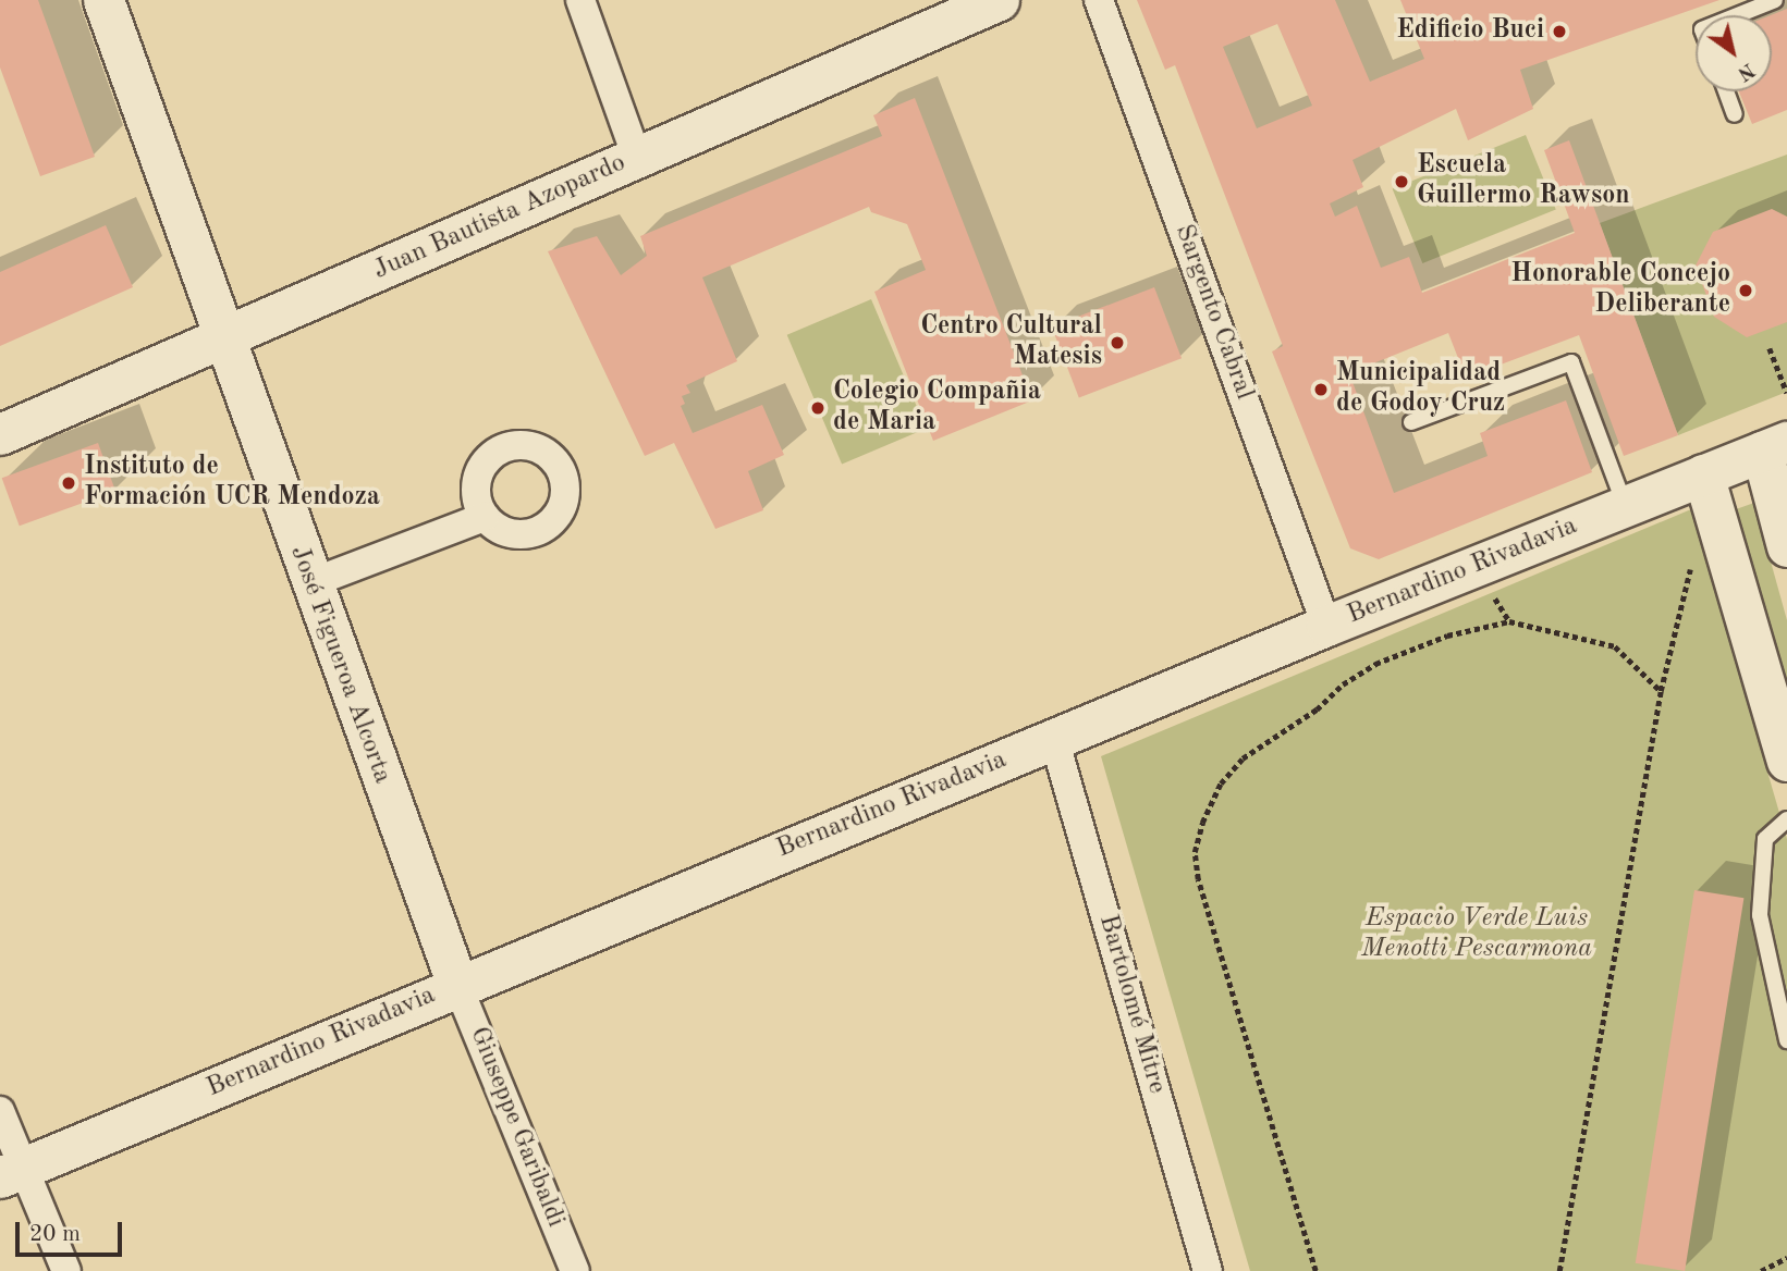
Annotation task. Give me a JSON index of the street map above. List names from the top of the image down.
{
  "streets": {
    "main road": ["Juan Bautista Azopardo", "Bernardino Rivadavia", "José Figueroa Alcorta"],
    "street": ["Sargento Cabral", "Bartolomé Mitre", "Giuseppe Garibaldi"]
  },
  "crossings": [
    ["Juan Bautista Azopardo", "José Figueroa Alcorta"],
    ["Sargento Cabral", "Bernardino Rivadavia"],
    ["Bernardino Rivadavia", "José Figueroa Alcorta"],
    ["Bernardino Rivadavia", "Bartolomé Mitre"],
    ["Bernardino Rivadavia", "Giuseppe Garibaldi"],
    ["José Figueroa Alcorta", "Giuseppe Garibaldi"]
  ],
  "parks": ["Espacio Verde Luis Menotti Pescarmona"],
  "places": [
    "Edificio Buci",
    "Escuela Guillermo Rawson",
    "Honorable Concejo Deliberante",
    "Centro Cultural Matesis",
    "Municipalidad de Godoy Cruz",
    "Colegio Compañia de Maria",
    "Instituto de Formación UCR Mendoza"
  ],
  "scale_bar": "20 m",
  "north": "bottom right"
}
